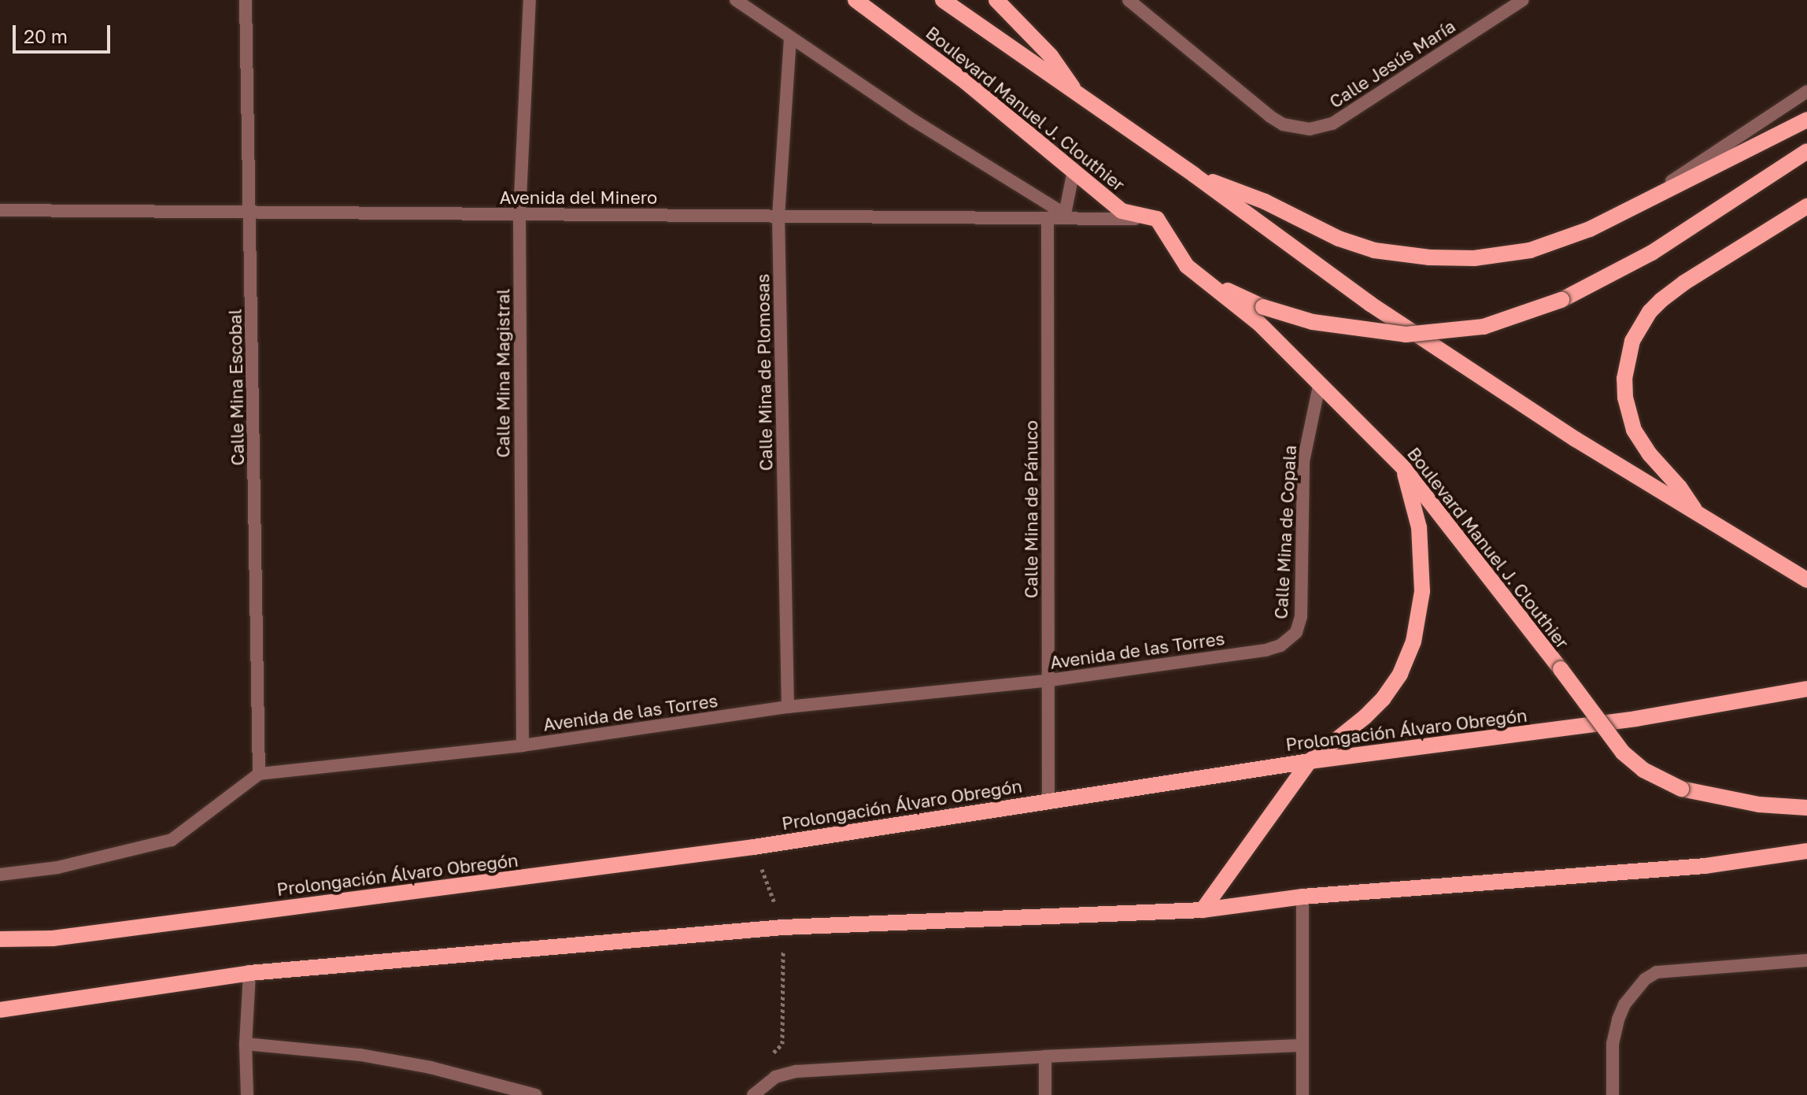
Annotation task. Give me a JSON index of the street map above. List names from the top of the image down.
{
  "streets": {
    "main road": ["Boulevard Manuel J. Clouthier", "Prolongación Álvaro Obregón"],
    "street": [
      "Calle Jesús María",
      "Avenida del Minero",
      "Calle Mina de Plomosas",
      "Calle Mina Magistral",
      "Calle Mina Escobal",
      "Calle Mina de Pánuco",
      "Calle Mina de Copala",
      "Avenida de las Torres"
    ]
  },
  "crossings": [
    ["Boulevard Manuel J. Clouthier", "Avenida del Minero"],
    ["Boulevard Manuel J. Clouthier", "Calle Mina de Copala"],
    ["Avenida del Minero", "Calle Mina de Plomosas"],
    ["Avenida del Minero", "Calle Mina Magistral"],
    ["Avenida del Minero", "Calle Mina Escobal"],
    ["Avenida del Minero", "Calle Mina de Pánuco"],
    ["Calle Mina de Plomosas", "Avenida de las Torres"],
    ["Calle Mina Magistral", "Avenida de las Torres"],
    ["Calle Mina Escobal", "Avenida de las Torres"],
    ["Calle Mina de Pánuco", "Avenida de las Torres"],
    ["Calle Mina de Pánuco", "Prolongación Álvaro Obregón"],
    ["Calle Mina de Copala", "Avenida de las Torres"]
  ],
  "scale_bar": "20 m"
}
